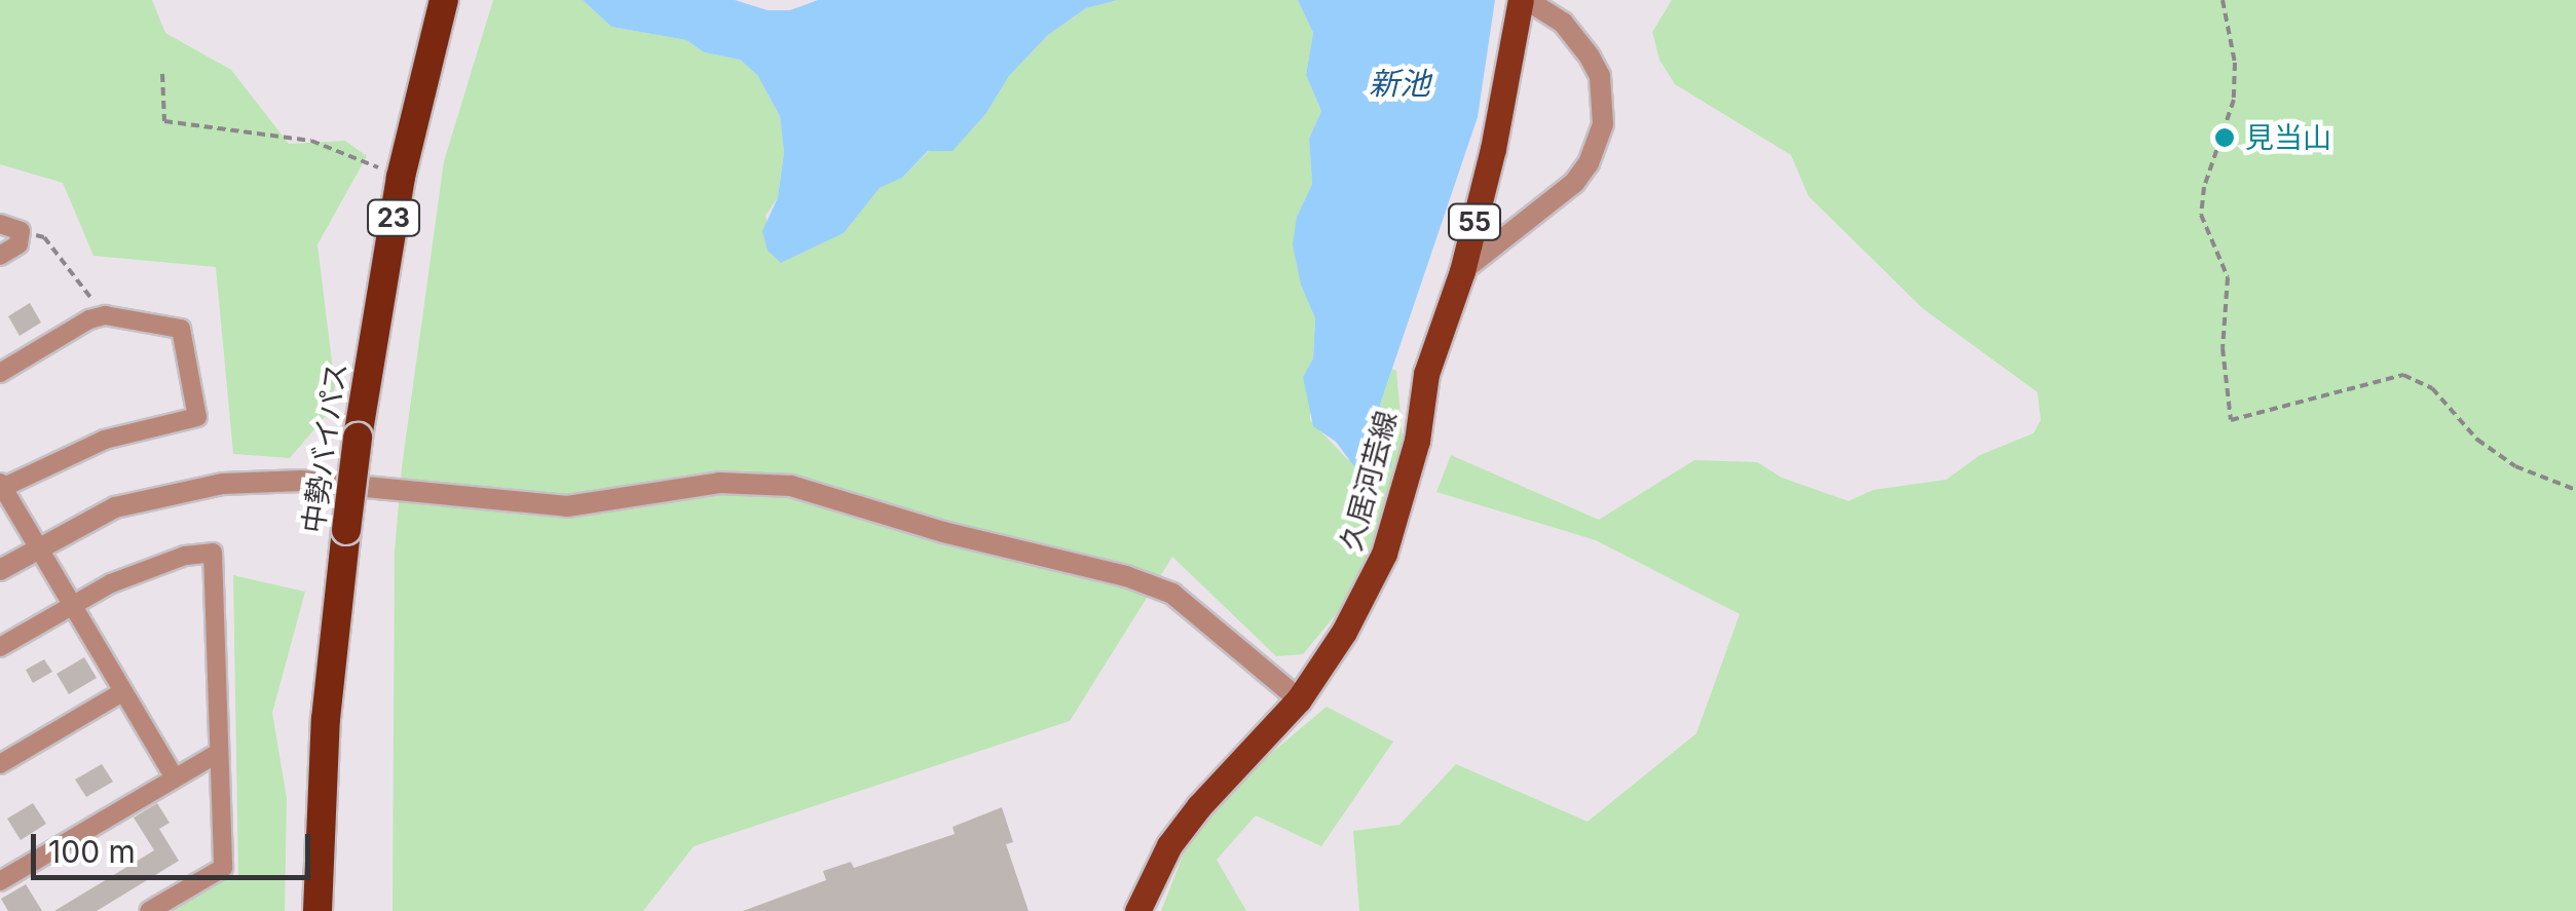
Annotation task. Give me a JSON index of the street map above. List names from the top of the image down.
{
  "streets": {
    "highway": ["23", "中勢バイパス"],
    "main road": ["55", "久居河芸線"]
  },
  "water": ["新池"],
  "places": ["見当山"],
  "scale_bar": "100 m"
}
